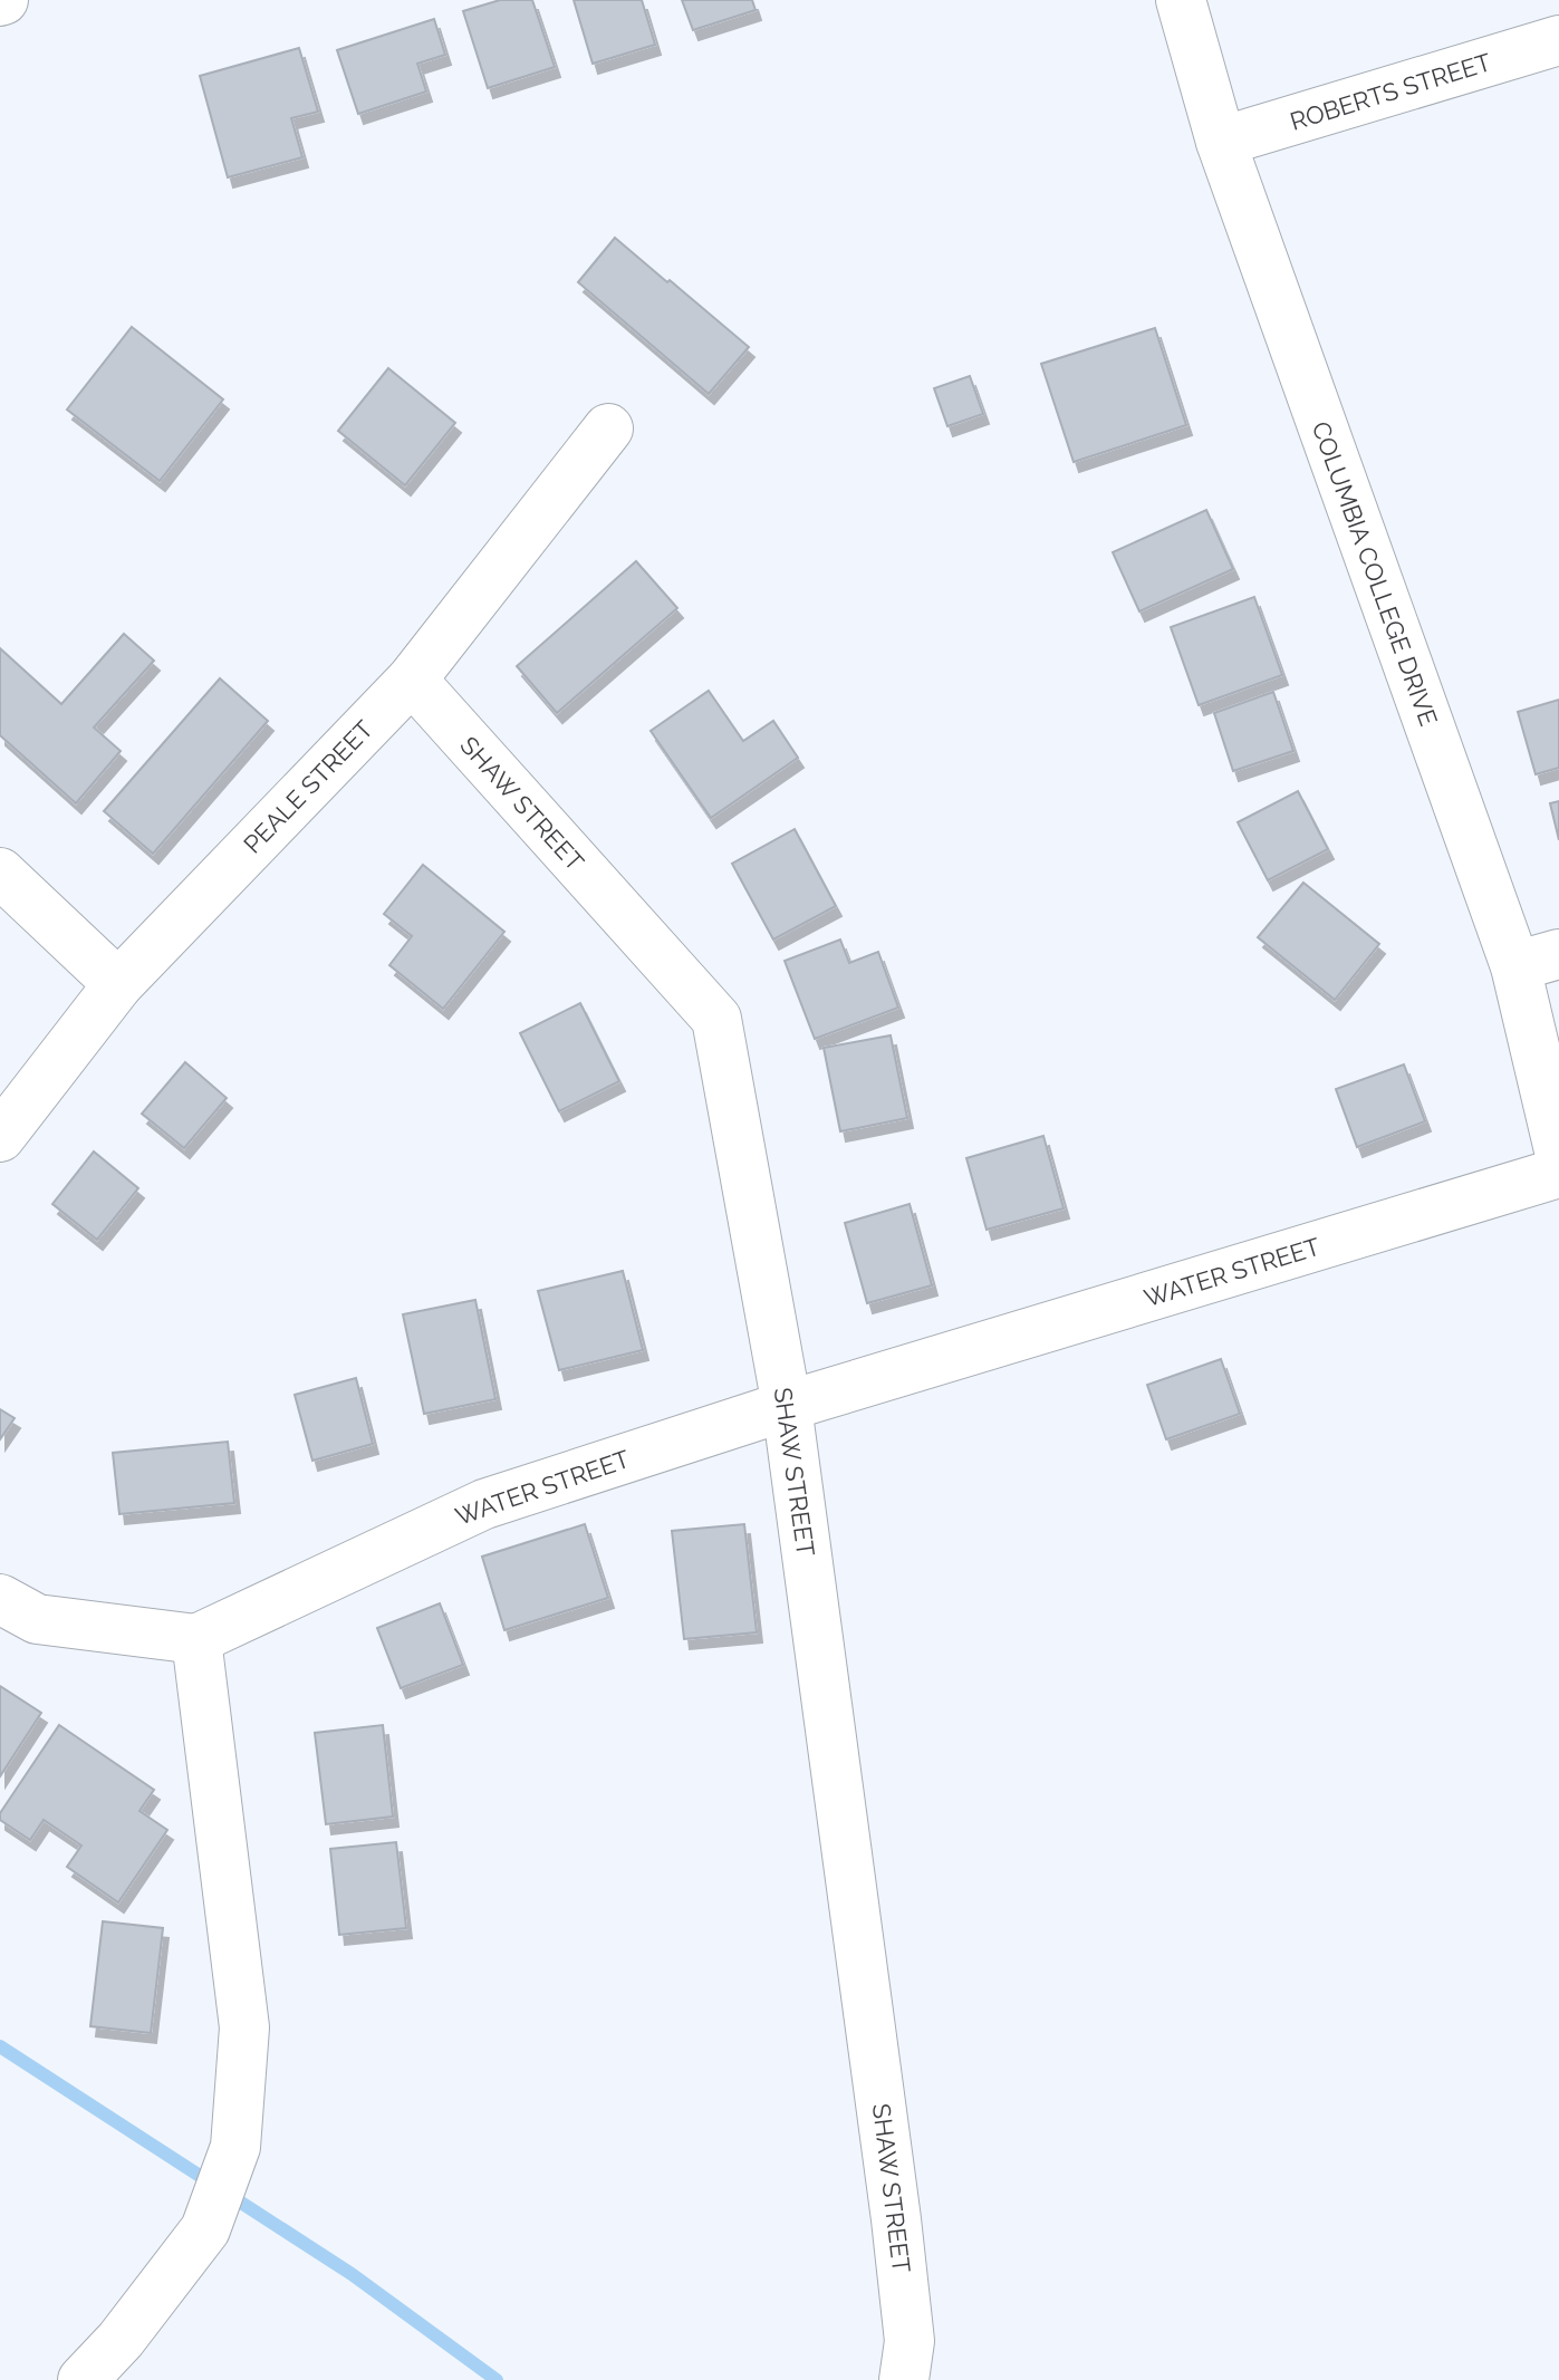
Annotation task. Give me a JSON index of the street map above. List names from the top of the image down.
{
  "streets": {
    "street": [
      "ROBERTS STREET",
      "COLUMBIA COLLEGE DRIVE",
      "PEALE STREET",
      "SHAW STREET",
      "WATER STREET"
    ]
  },
  "crossings": [
    ["ROBERTS STREET", "COLUMBIA COLLEGE DRIVE"],
    ["PEALE STREET", "SHAW STREET"],
    ["SHAW STREET", "WATER STREET"]
  ]
}
